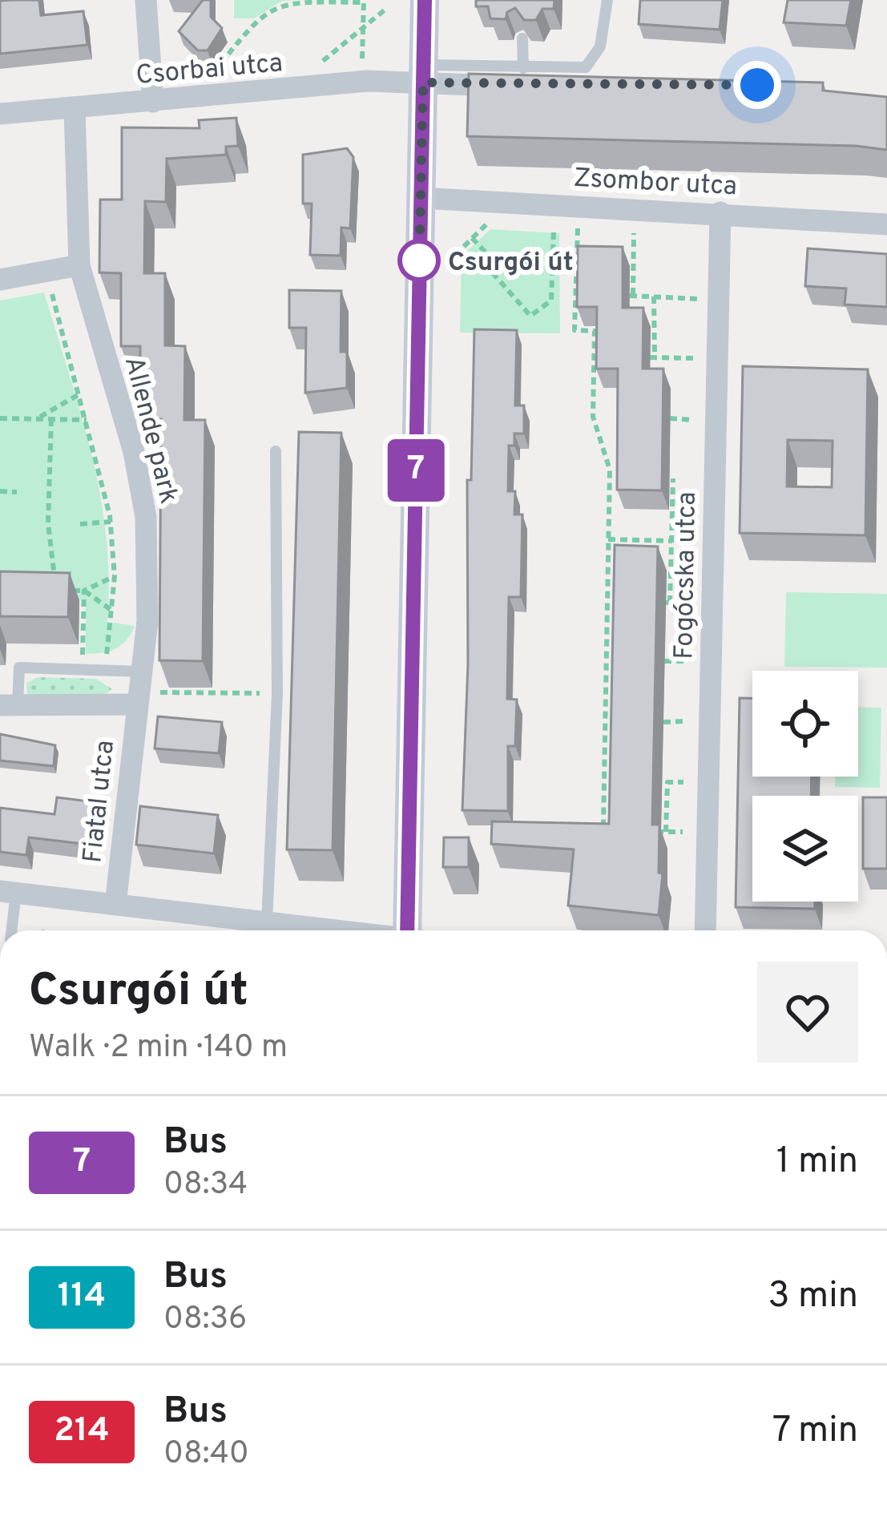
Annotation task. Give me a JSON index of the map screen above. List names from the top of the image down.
{
  "streets": {
    "street": [
      "Csorbai utca",
      "Zsombor utca",
      "Allende park",
      "Fogócska utca",
      "Fiatal utca"
    ]
  },
  "crossings": [
    ["Csorbai utca", "Allende park"],
    ["Zsombor utca", "Fogócska utca"],
    ["Allende park", "Fiatal utca"]
  ],
  "places": ["Csurgói út"],
  "lines": ["bus line 7"],
  "page": {
    "on_map": "7",
    "heading": ["Csurgói út", "Walk · 2 min · 140 m"],
    "list": [
      {
        "mark": "7",
        "name": "Bus",
        "note": "08:34",
        "value": "1 min"
      },
      {
        "mark": "114",
        "name": "Bus",
        "note": "08:36",
        "value": "3 min"
      },
      {
        "mark": "214",
        "name": "Bus",
        "note": "08:40",
        "value": "7 min"
      }
    ]
  }
}
